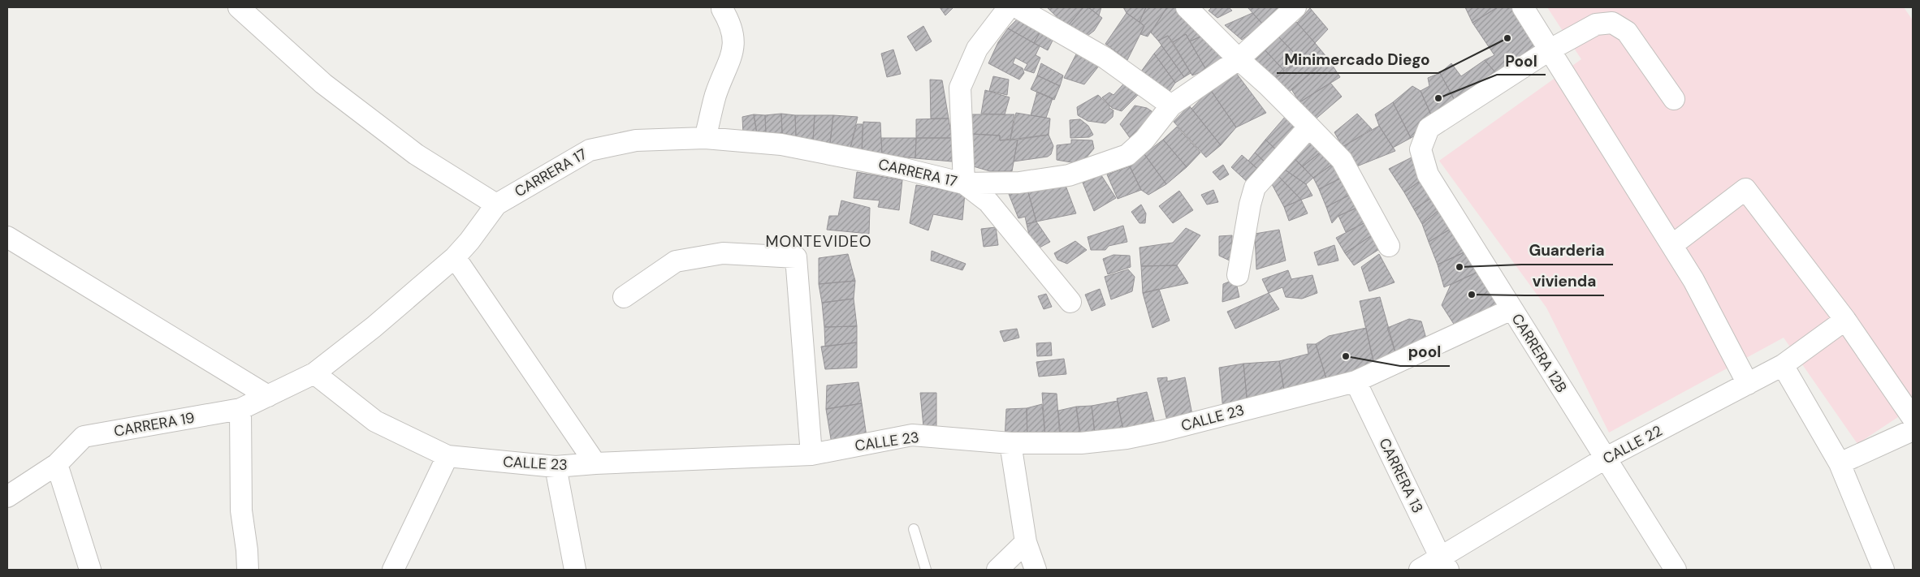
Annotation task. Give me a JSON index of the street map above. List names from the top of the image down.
{
  "streets": {
    "street": [
      "CARRERA 17",
      "CARRERA 12B",
      "CALLE 23",
      "CARRERA 19",
      "CALLE 22",
      "CARRERA 13"
    ]
  },
  "crossings": [
    ["CARRERA 17", "CALLE 23"],
    ["CARRERA 17", "CARRERA 19"],
    ["CARRERA 12B", "CALLE 23"],
    ["CARRERA 12B", "CALLE 22"],
    ["CALLE 23", "CARRERA 19"],
    ["CALLE 23", "CARRERA 13"],
    ["CALLE 22", "CARRERA 13"]
  ],
  "districts": ["MONTEVIDEO"],
  "places": [
    "Minimercado Diego",
    "Pool",
    "Guarderia",
    "vivienda",
    "pool"
  ]
}
